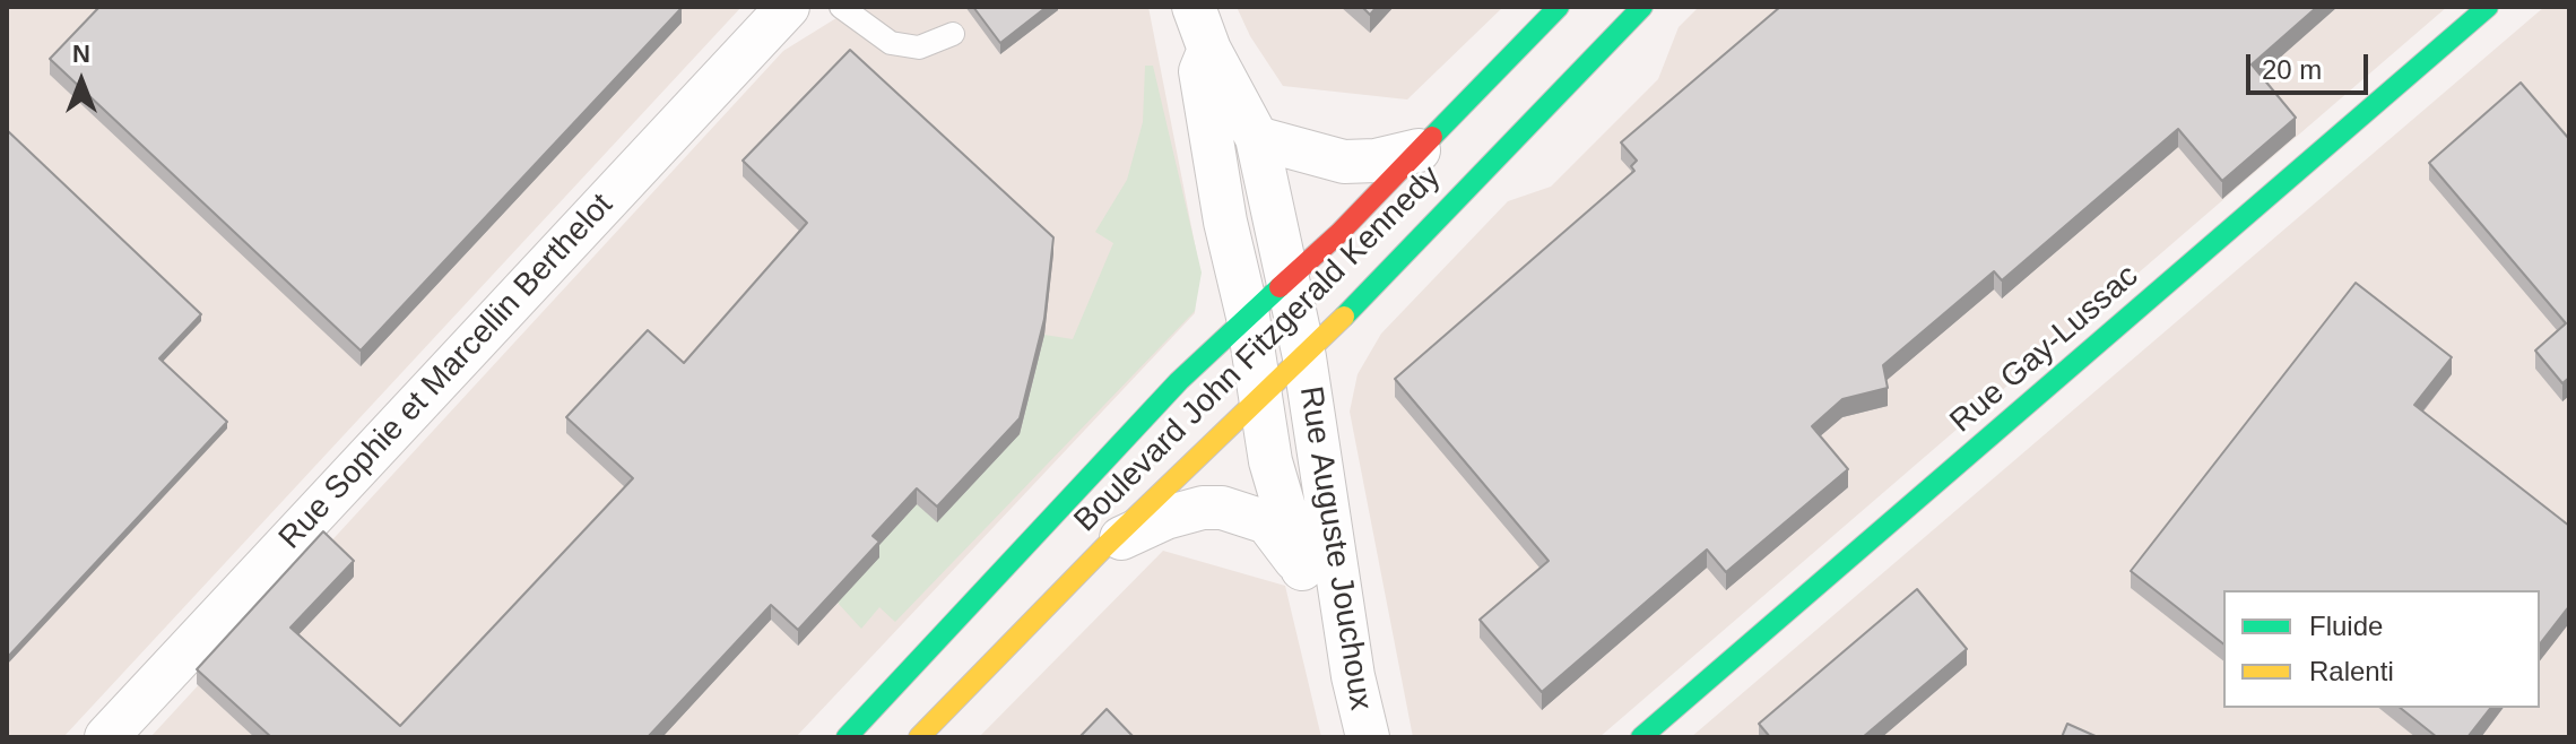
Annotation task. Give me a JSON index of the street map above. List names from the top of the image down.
{
  "streets": {
    "main road": ["Boulevard John Fitzgerald Kennedy", "Rue Gay-Lussac"],
    "street": ["Rue Sophie et Marcellin Berthelot", "Rue Auguste Jouchoux"]
  },
  "crossings": [
    ["Boulevard John Fitzgerald Kennedy", "Rue Auguste Jouchoux"]
  ],
  "legend": ["Fluide", "Ralenti"],
  "scale_bar": "20 m",
  "north": "top"
}
